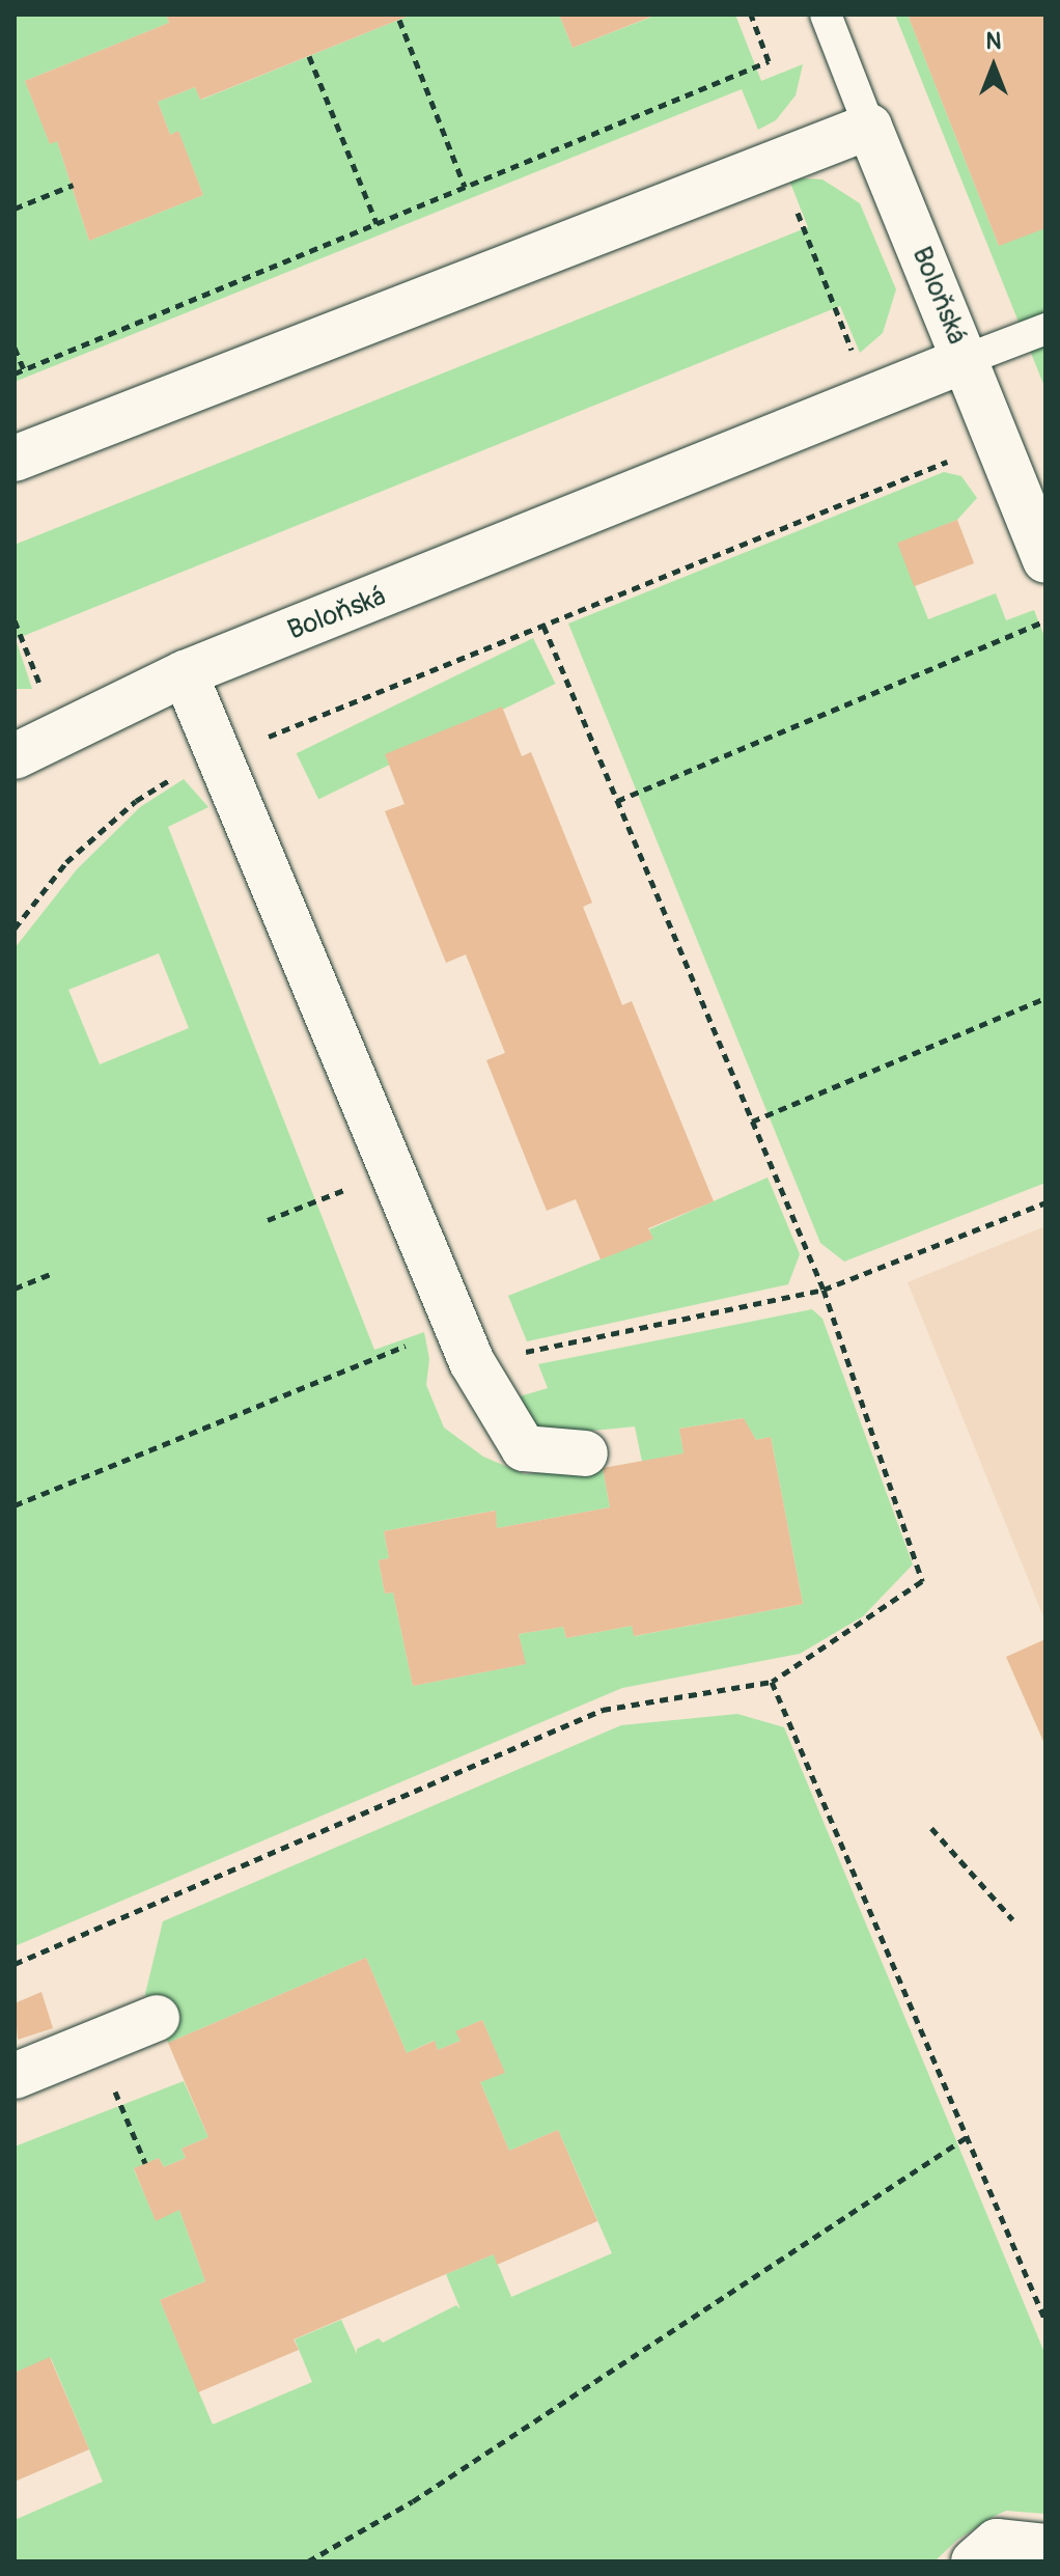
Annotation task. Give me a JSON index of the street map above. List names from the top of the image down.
{
  "streets": {
    "street": ["Boloňská"]
  },
  "north": "top"
}
